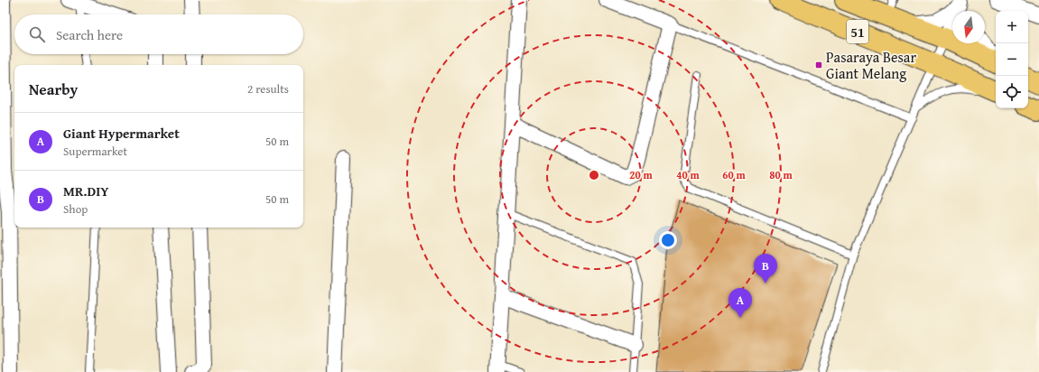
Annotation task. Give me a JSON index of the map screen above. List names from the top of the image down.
{
  "streets": {
    "highway": ["51"]
  },
  "places": {
    "transit": ["Pasaraya Besar Giant Melang"]
  },
  "north": "bottom",
  "page": {
    "map_buttons": ["+", "−"],
    "search": "Search here",
    "heading": ["Nearby", "2 results"],
    "list": [
      {
        "mark": "A",
        "name": "Giant Hypermarket",
        "note": "Supermarket",
        "value": "50 m"
      },
      {
        "mark": "B",
        "name": "MR.DIY",
        "note": "Shop",
        "value": "50 m"
      }
    ],
    "pins": ["B", "A"]
  },
  "rings": [
    "20 m",
    "40 m",
    "60 m",
    "80 m"
  ]
}
